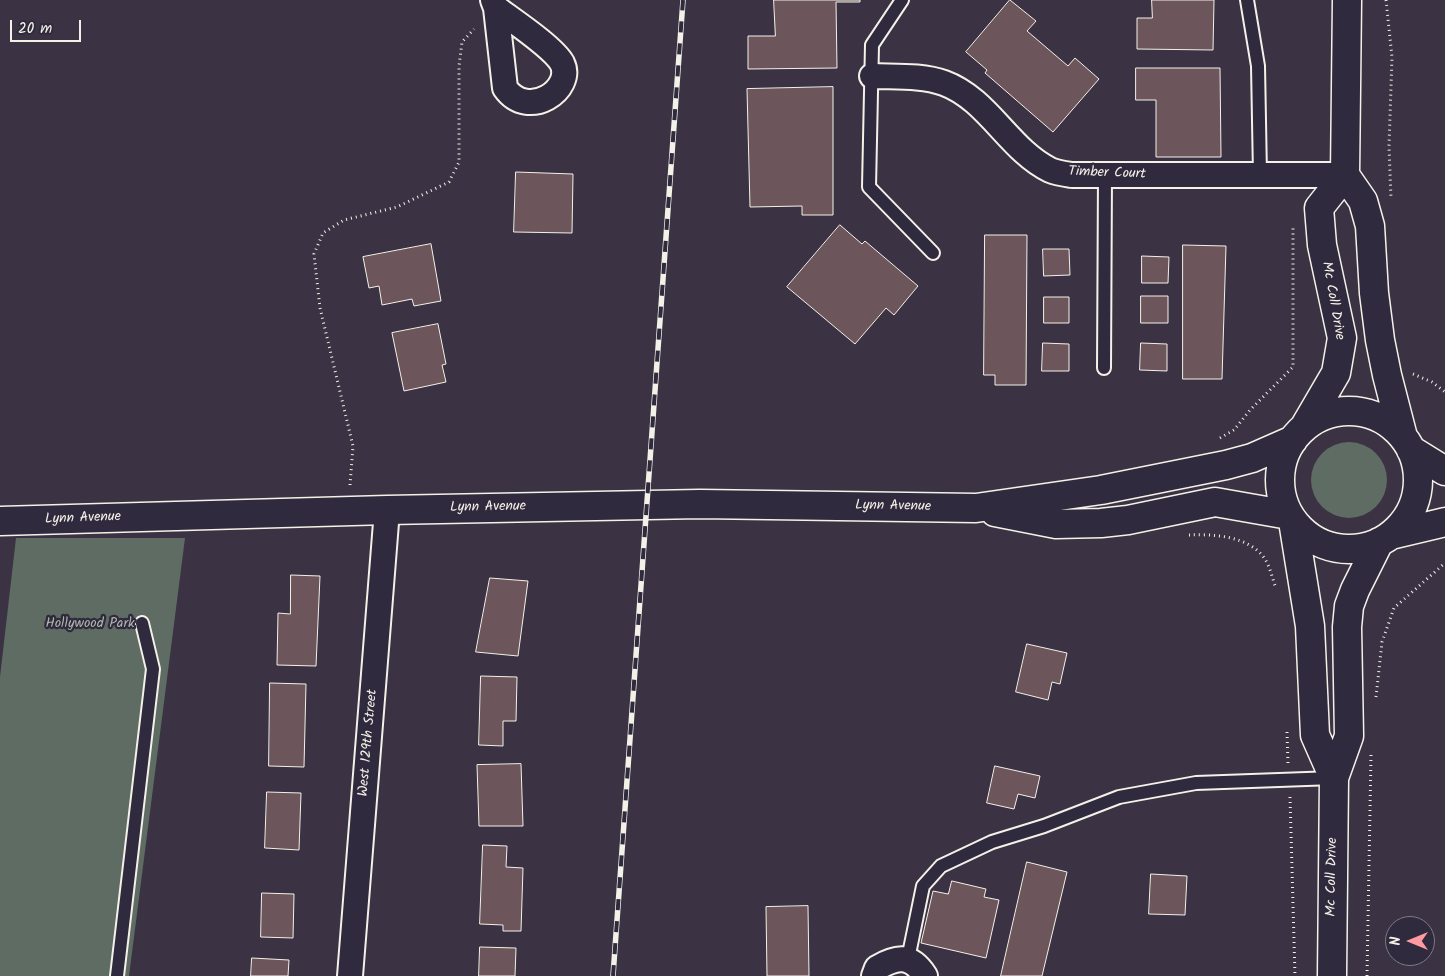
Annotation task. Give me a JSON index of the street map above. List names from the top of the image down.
{
  "streets": {
    "main road": ["Mc Coll Drive", "Lynn Avenue"],
    "street": ["Timber Court", "West 129th Street"]
  },
  "crossings": [
    ["Timber Court", "Mc Coll Drive"],
    ["Mc Coll Drive", "Lynn Avenue"],
    ["Lynn Avenue", "West 129th Street"]
  ],
  "parks": ["Hollywood Park"],
  "scale_bar": "20 m",
  "north": "left"
}
